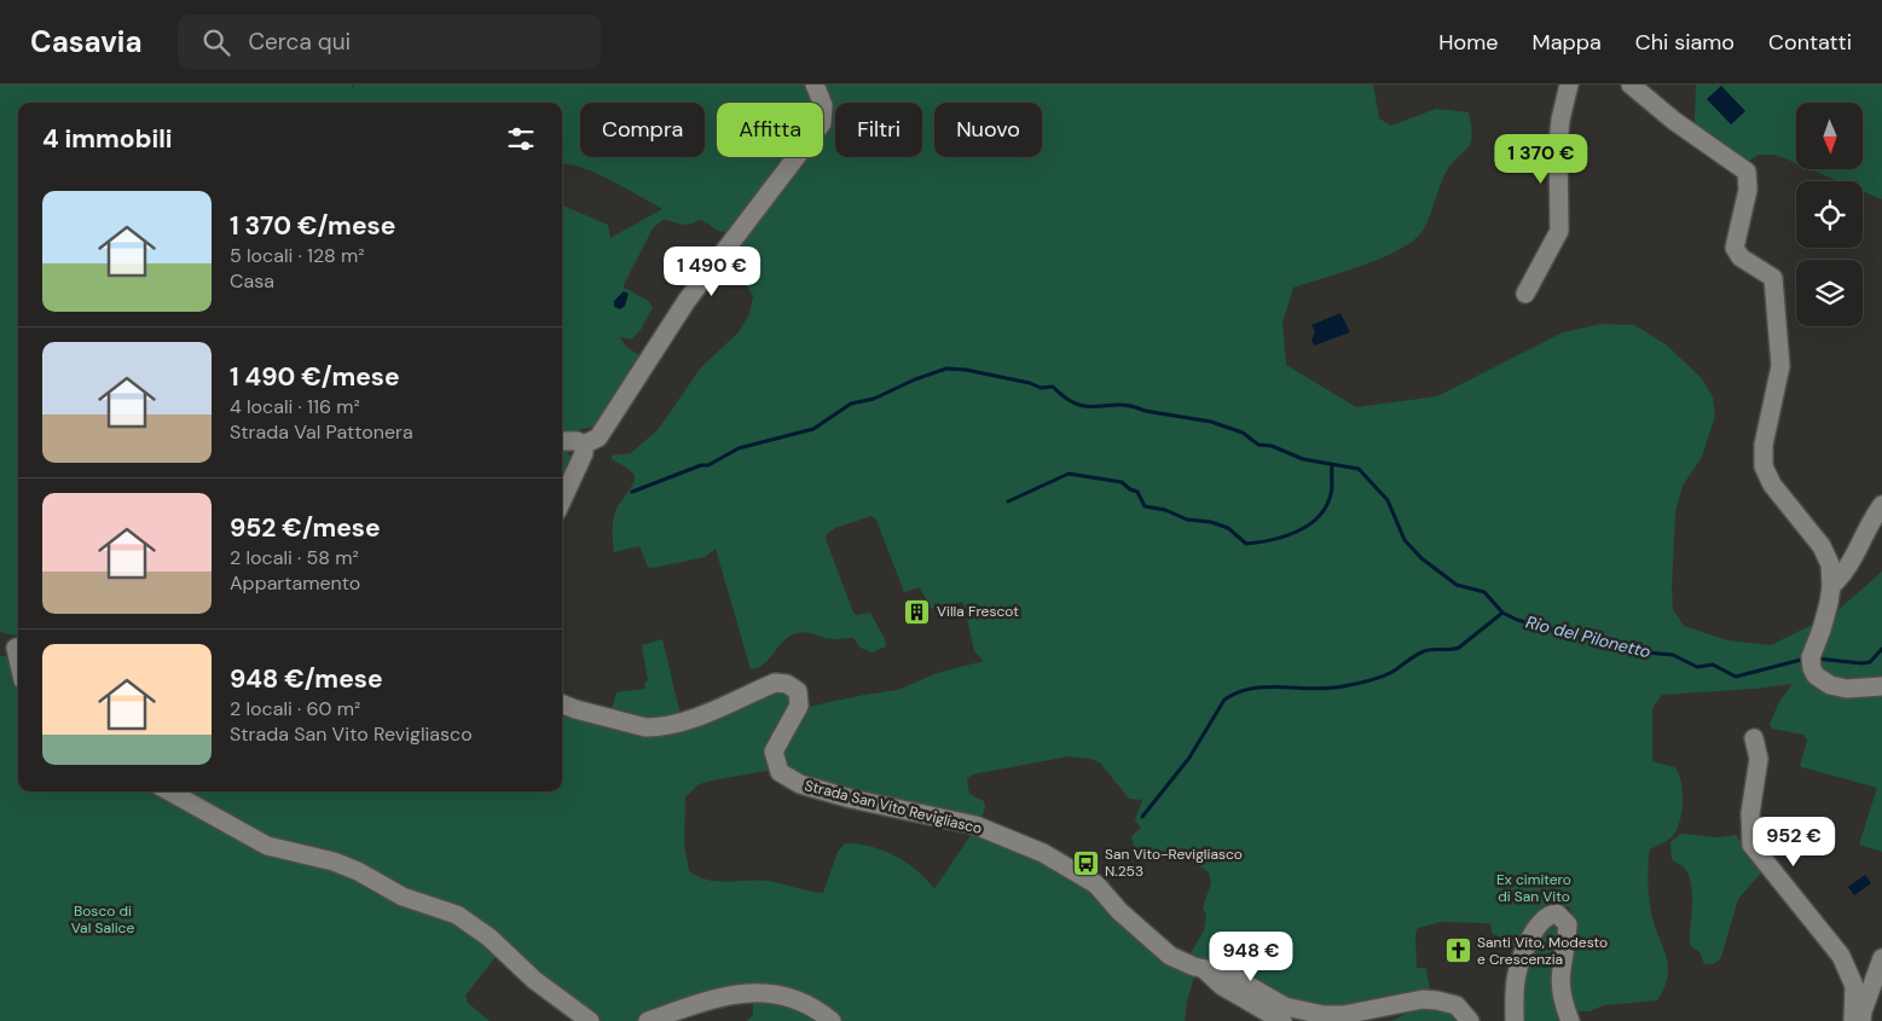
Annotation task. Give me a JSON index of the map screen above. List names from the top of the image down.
{
  "streets": {
    "street": ["Strada San Vito Revigliasco"]
  },
  "water": ["Rio del Pilonetto"],
  "parks": ["Ex cimitero di San Vito", "Bosco di Val Salice"],
  "places": {
    "building": ["Villa Frescot"],
    "bus stop": ["San Vito-Revigliasco N.253"],
    "church": ["Santi Vito, Modesto e Crescenzia"]
  },
  "north": "bottom",
  "page": {
    "header": "Casavia",
    "search": "Cerca qui",
    "nav": [
      "Home",
      "Mappa",
      "Chi siamo",
      "Contatti"
    ],
    "chip": [
      "Compra",
      "Affitta",
      "Filtri",
      "Nuovo"
    ],
    "heading": "4 immobili",
    "price": [
      "1 370 €",
      "1 490 €",
      "952 €",
      "948 €"
    ],
    "list": [
      {
        "name": "1 370 €/mese",
        "note": "5 locali · 128 m² · Casa"
      },
      {
        "name": "1 490 €/mese",
        "note": "4 locali · 116 m² · Strada Val Pattonera"
      },
      {
        "name": "952 €/mese",
        "note": "2 locali · 58 m² · Appartamento"
      },
      {
        "name": "948 €/mese",
        "note": "2 locali · 60 m² · Strada San Vito Revigliasco"
      }
    ]
  }
}
